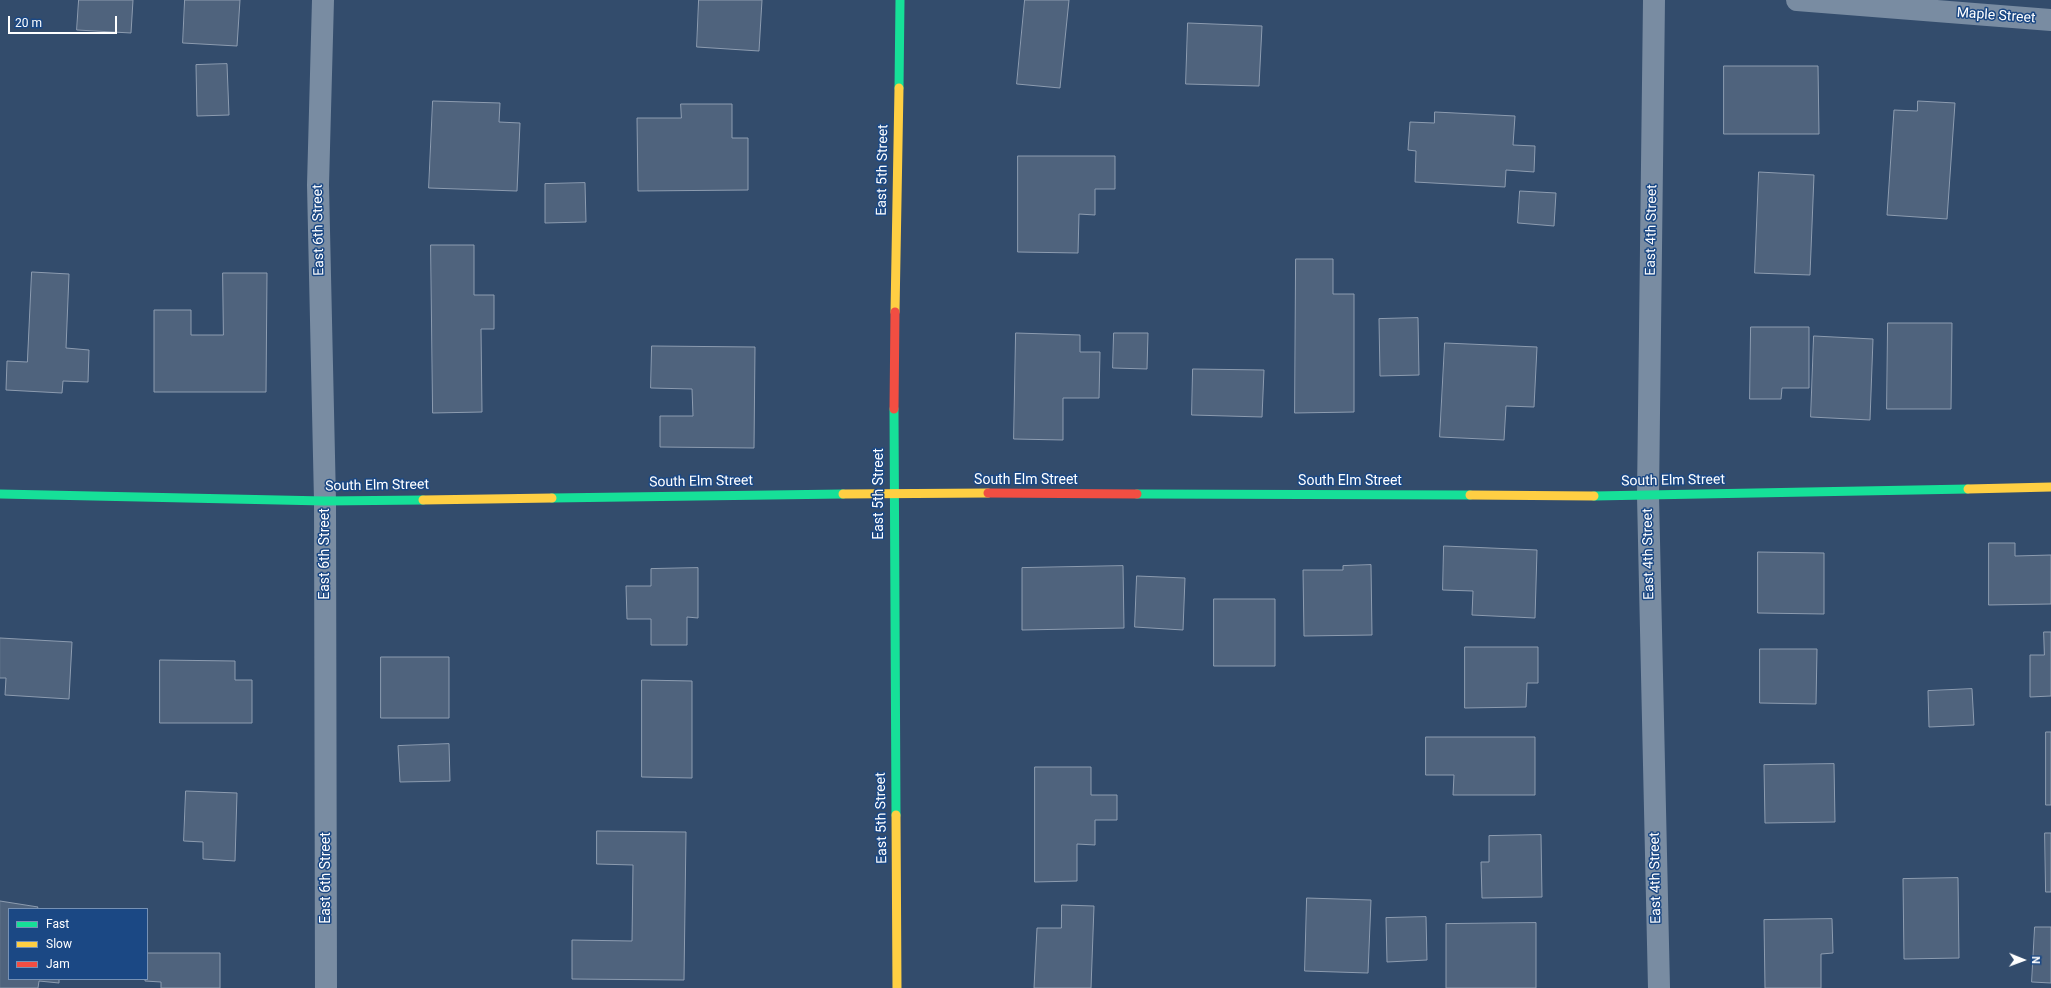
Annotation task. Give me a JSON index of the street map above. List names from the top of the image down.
{
  "streets": {
    "street": [
      "Maple Street",
      "East 5th Street",
      "East 6th Street",
      "East 4th Street",
      "South Elm Street"
    ]
  },
  "crossings": [
    ["East 5th Street", "South Elm Street"],
    ["East 6th Street", "South Elm Street"],
    ["East 4th Street", "South Elm Street"]
  ],
  "legend": ["Fast", "Slow", "Jam"],
  "scale_bar": "20 m",
  "north": "right"
}
